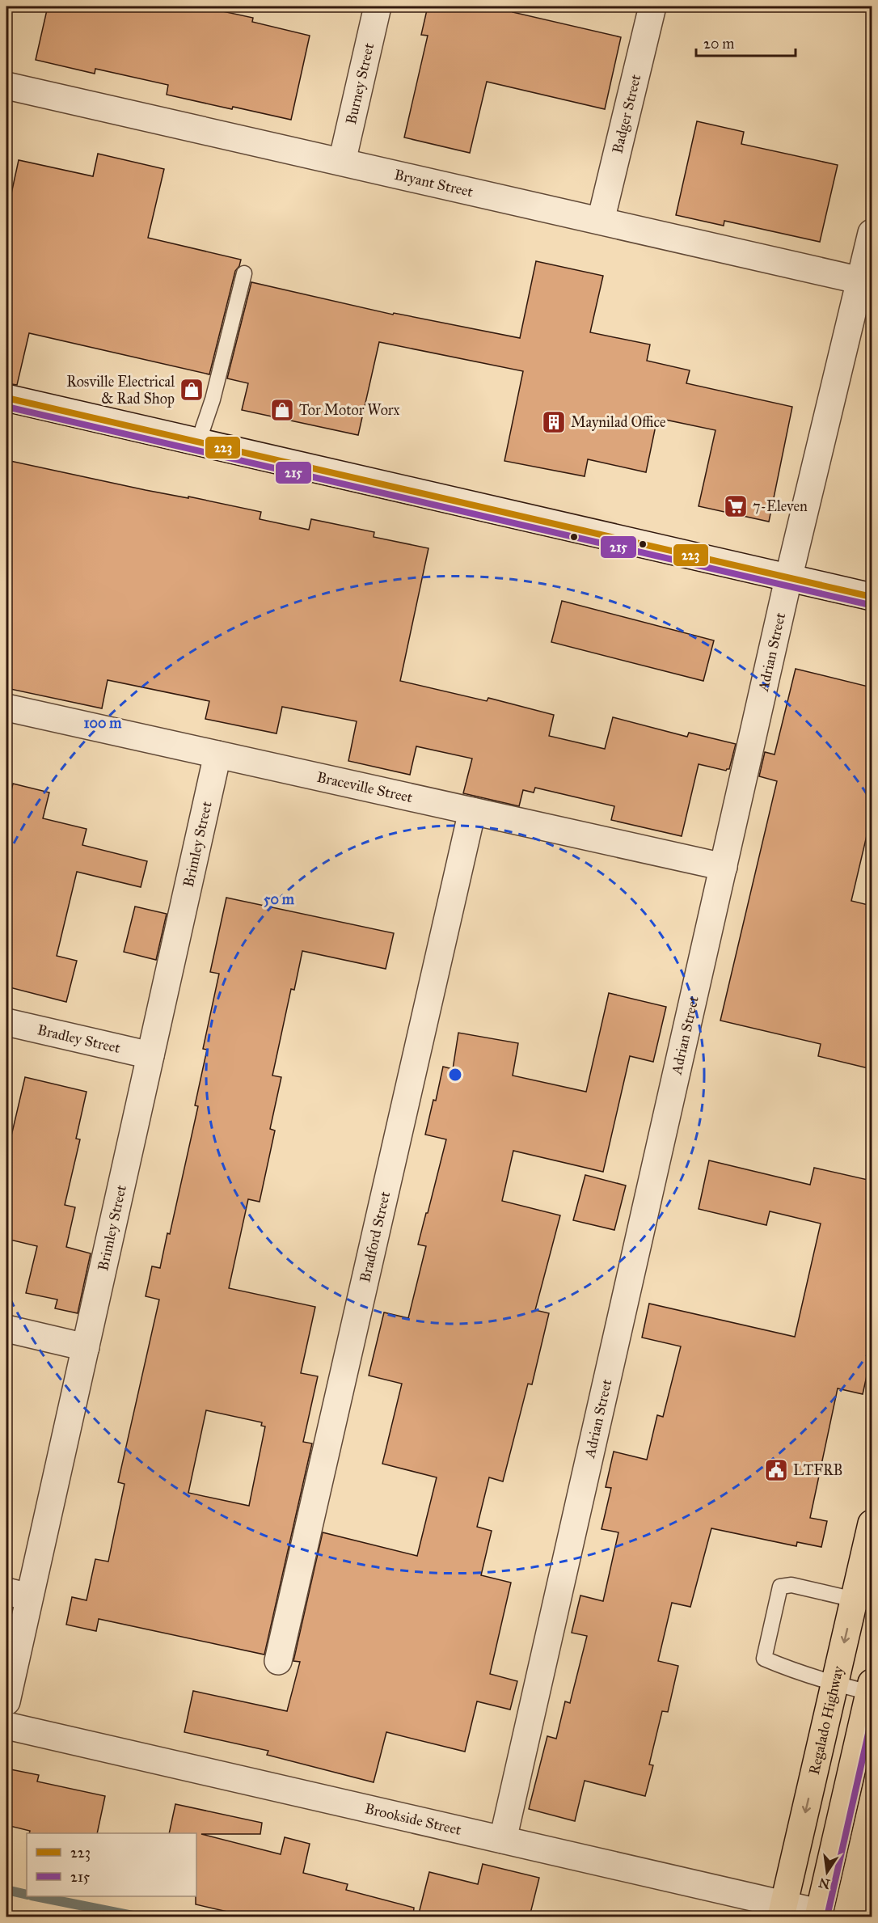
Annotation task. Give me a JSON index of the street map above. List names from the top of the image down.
{
  "streets": {
    "main road": ["Regalado Highway"],
    "street": [
      "Burney Street",
      "Badger Street",
      "Bryant Street",
      "Adrian Street",
      "Braceville Street",
      "Brimley Street",
      "Bradley Street",
      "Bradford Street",
      "Brookside Street"
    ]
  },
  "crossings": [
    ["Burney Street", "Bryant Street"],
    ["Badger Street", "Bryant Street"],
    ["Bryant Street", "Adrian Street"],
    ["Adrian Street", "Braceville Street"],
    ["Adrian Street", "Brookside Street"],
    ["Braceville Street", "Brimley Street"],
    ["Braceville Street", "Bradford Street"],
    ["Brimley Street", "Bradley Street"],
    ["Regalado Highway", "Brookside Street"]
  ],
  "places": {
    "shop": ["Rosville Electrical & Rad Shop", "Tor Motor Worx"],
    "building": ["Maynilad Office"],
    "supermarket": ["7-Eleven"],
    "public building": ["LTFRB"]
  },
  "lines": ["transit line 223", "transit line 215"],
  "legend": ["223", "215"],
  "scale_bar": "20 m",
  "north": "bottom",
  "rings": ["100 m", "50 m"]
}
